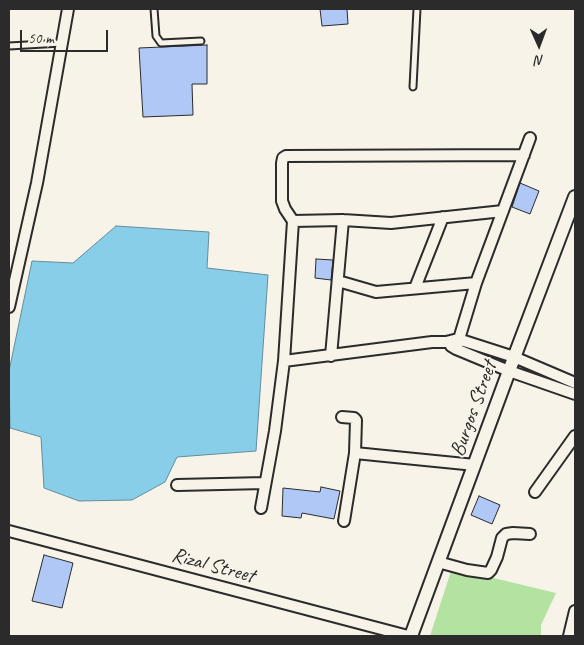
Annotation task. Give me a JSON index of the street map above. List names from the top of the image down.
{
  "streets": {
    "street": ["Burgos Street", "Rizal Street"]
  },
  "crossings": [
    ["Burgos Street", "Rizal Street"]
  ],
  "scale_bar": "50 m",
  "north": "bottom"
}
